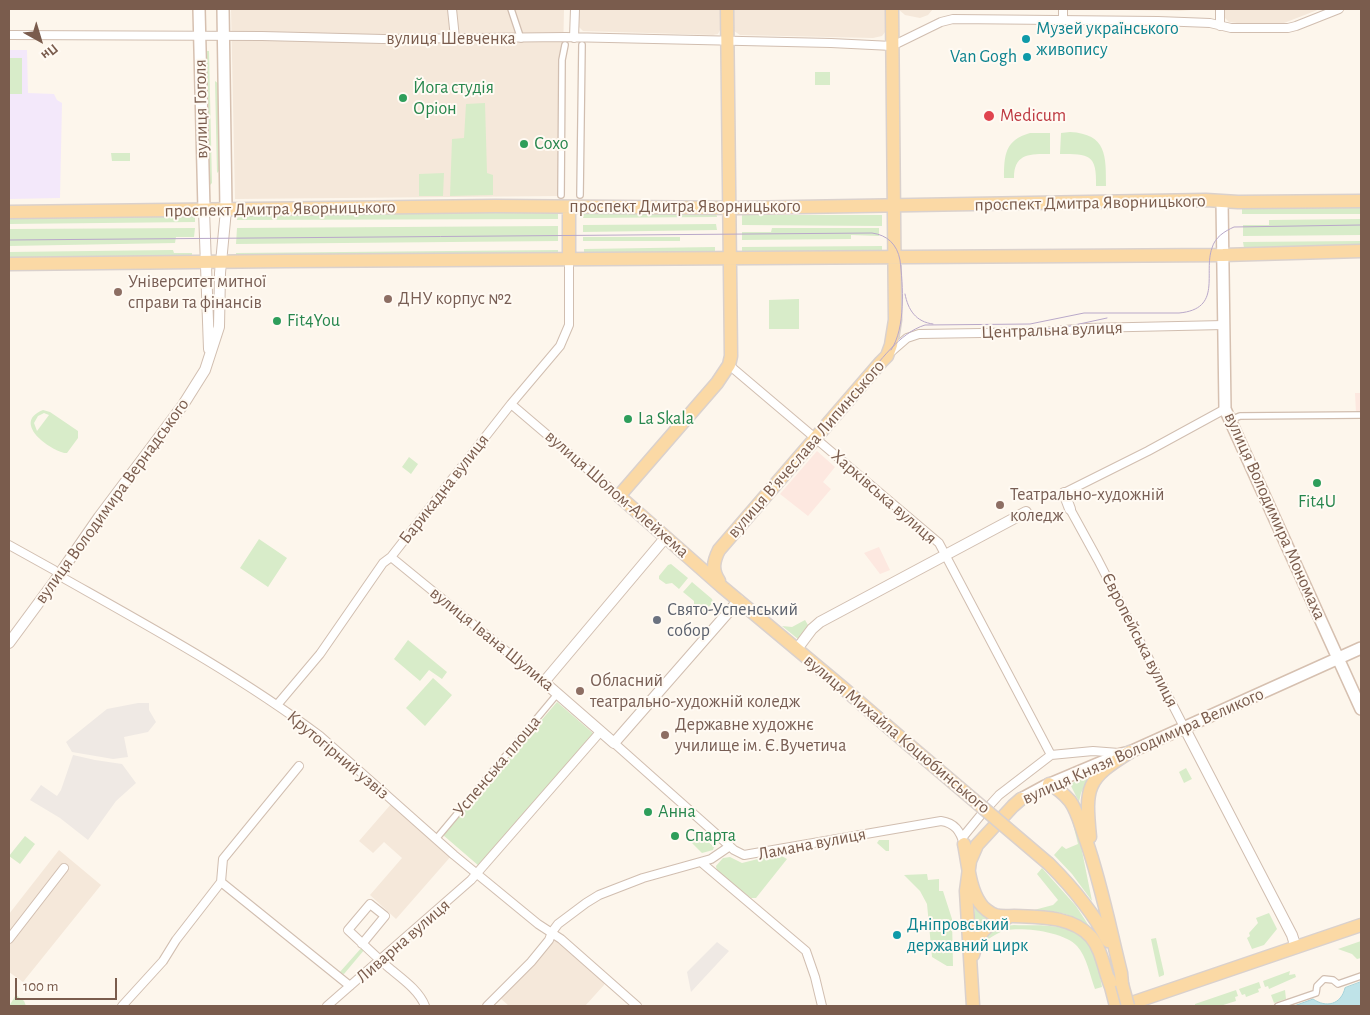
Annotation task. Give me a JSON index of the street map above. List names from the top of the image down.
{
  "streets": {
    "main road": [
      "вулиця Гоголя",
      "проспект Дмитра Яворницького",
      "вулиця Вʼячеслава Липинського",
      "вулиця Шолом-Алейхема",
      "вулиця Володимира Мономаха",
      "вулиця Михайла Коцюбинського",
      "вулиця Князя Володимира Великого"
    ],
    "street": [
      "вулиця Шевченка",
      "Центральна вулиця",
      "Барикадна вулиця",
      "Харківська вулиця",
      "вулиця Володимира Вернадського",
      "вулиця Івана Шулика",
      "Європейська вулиця",
      "Крутогірний узвіз",
      "Успенська площа",
      "Ламана вулиця",
      "Ливарна вулиця"
    ]
  },
  "crossings": [
    ["вулиця Шевченка", "вулиця Гоголя"],
    ["вулиця Шевченка", "вулиця Вʼячеслава Липинського"],
    ["вулиця Гоголя", "проспект Дмитра Яворницького"],
    ["вулиця Гоголя", "вулиця Володимира Вернадського"],
    ["проспект Дмитра Яворницького", "вулиця Вʼячеслава Липинського"],
    ["проспект Дмитра Яворницького", "вулиця Володимира Вернадського"],
    ["проспект Дмитра Яворницького", "вулиця Володимира Мономаха"],
    ["Центральна вулиця", "вулиця Вʼячеслава Липинського"],
    ["Центральна вулиця", "вулиця Володимира Мономаха"],
    ["вулиця Вʼячеслава Липинського", "вулиця Шолом-Алейхема"],
    ["вулиця Вʼячеслава Липинського", "Харківська вулиця"],
    ["вулиця Вʼячеслава Липинського", "вулиця Михайла Коцюбинського"],
    ["Барикадна вулиця", "вулиця Шолом-Алейхема"],
    ["Барикадна вулиця", "вулиця Івана Шулика"],
    ["Барикадна вулиця", "Крутогірний узвіз"],
    ["вулиця Шолом-Алейхема", "вулиця Михайла Коцюбинського"],
    ["вулиця Володимира Вернадського", "Крутогірний узвіз"],
    ["вулиця Володимира Мономаха", "вулиця Князя Володимира Великого"],
    ["вулиця Івана Шулика", "Успенська площа"],
    ["Європейська вулиця", "вулиця Князя Володимира Великого"],
    ["Крутогірний узвіз", "Успенська площа"],
    ["Крутогірний узвіз", "Ламана вулиця"],
    ["Крутогірний узвіз", "Ливарна вулиця"]
  ],
  "places": [
    "Музей українського живопису",
    "Van Gogh",
    "Йога студія Оріон",
    "Medicum",
    "Сохо",
    "Університет митної справи та фінансів",
    "ДНУ корпус №2",
    "Fit4You",
    "La Skala",
    "Fit4U",
    "Театрально-художній коледж",
    "Свято-Успенський собор",
    "Обласний театрально-художній коледж",
    "Державне художнє училище ім. Є.Вучетича",
    "Анна",
    "Спарта",
    "Дніпровський державний цирк"
  ],
  "scale_bar": "100 m",
  "north": "bottom right"
}
